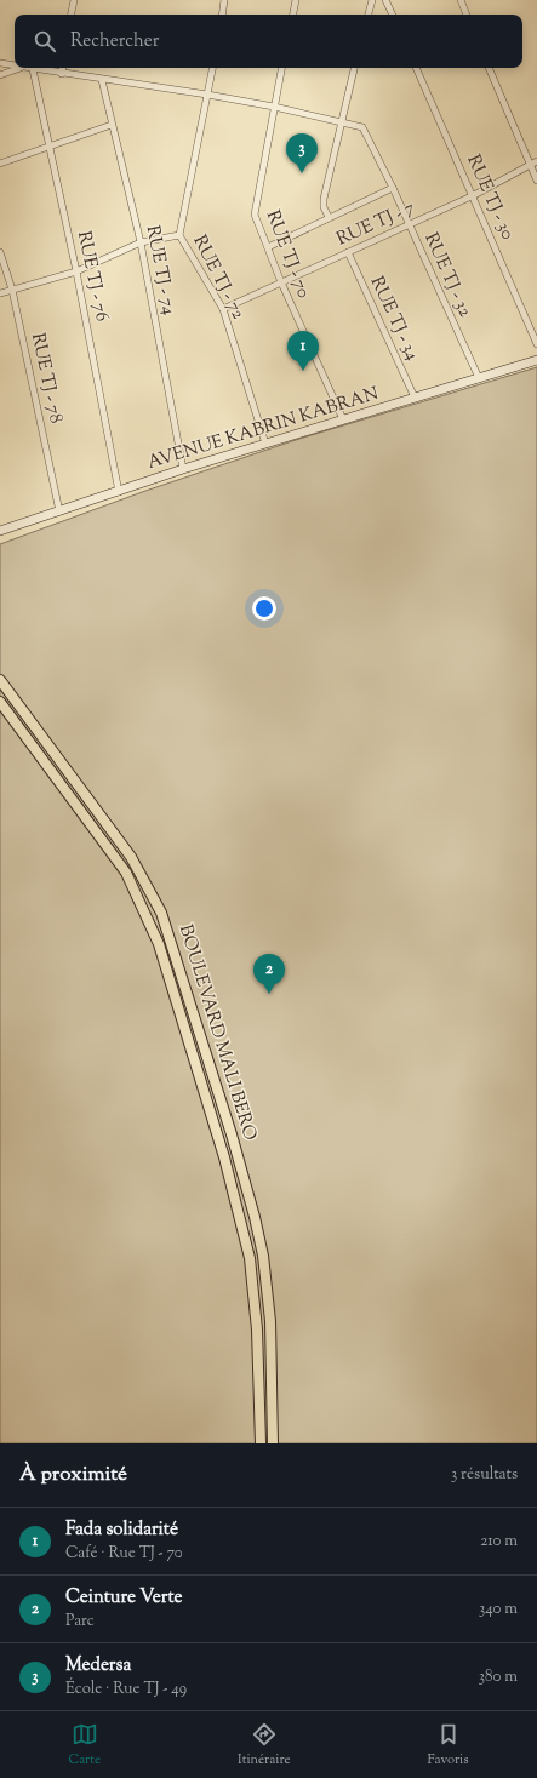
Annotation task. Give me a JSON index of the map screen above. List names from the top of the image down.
{
  "streets": {
    "main road": ["BOULEVARD MALI BERO"],
    "street": [
      "RUE TJ - 30",
      "RUE TJ - 7",
      "RUE TJ - 70",
      "RUE TJ - 74",
      "RUE TJ - 32",
      "RUE TJ - 76",
      "RUE TJ - 72",
      "RUE TJ - 34",
      "RUE TJ - 78",
      "AVENUE KABRIN KABRAN"
    ]
  },
  "crossings": [
    ["RUE TJ - 30", "RUE TJ - 7"],
    ["RUE TJ - 7", "RUE TJ - 70"],
    ["RUE TJ - 7", "RUE TJ - 32"],
    ["RUE TJ - 7", "RUE TJ - 72"],
    ["RUE TJ - 7", "RUE TJ - 34"],
    ["RUE TJ - 70", "RUE TJ - 32"],
    ["RUE TJ - 70", "AVENUE KABRIN KABRAN"],
    ["RUE TJ - 74", "RUE TJ - 32"],
    ["RUE TJ - 74", "AVENUE KABRIN KABRAN"],
    ["RUE TJ - 32", "RUE TJ - 76"],
    ["RUE TJ - 32", "RUE TJ - 72"],
    ["RUE TJ - 32", "AVENUE KABRIN KABRAN"],
    ["RUE TJ - 76", "AVENUE KABRIN KABRAN"],
    ["RUE TJ - 72", "AVENUE KABRIN KABRAN"],
    ["RUE TJ - 34", "AVENUE KABRIN KABRAN"],
    ["RUE TJ - 78", "AVENUE KABRIN KABRAN"]
  ],
  "page": {
    "search": "Rechercher",
    "pins": ["3", "1", "2"],
    "heading": ["À proximité", "3 résultats"],
    "list": [
      {
        "mark": "1",
        "name": "Fada solidarité",
        "note": "Café · Rue TJ - 70",
        "value": "210 m"
      },
      {
        "mark": "2",
        "name": "Ceinture Verte",
        "note": "Parc",
        "value": "340 m"
      },
      {
        "mark": "3",
        "name": "Medersa",
        "note": "École · Rue TJ - 49",
        "value": "380 m"
      }
    ],
    "nav": ["Carte", "Itinéraire", "Favoris"]
  }
}
